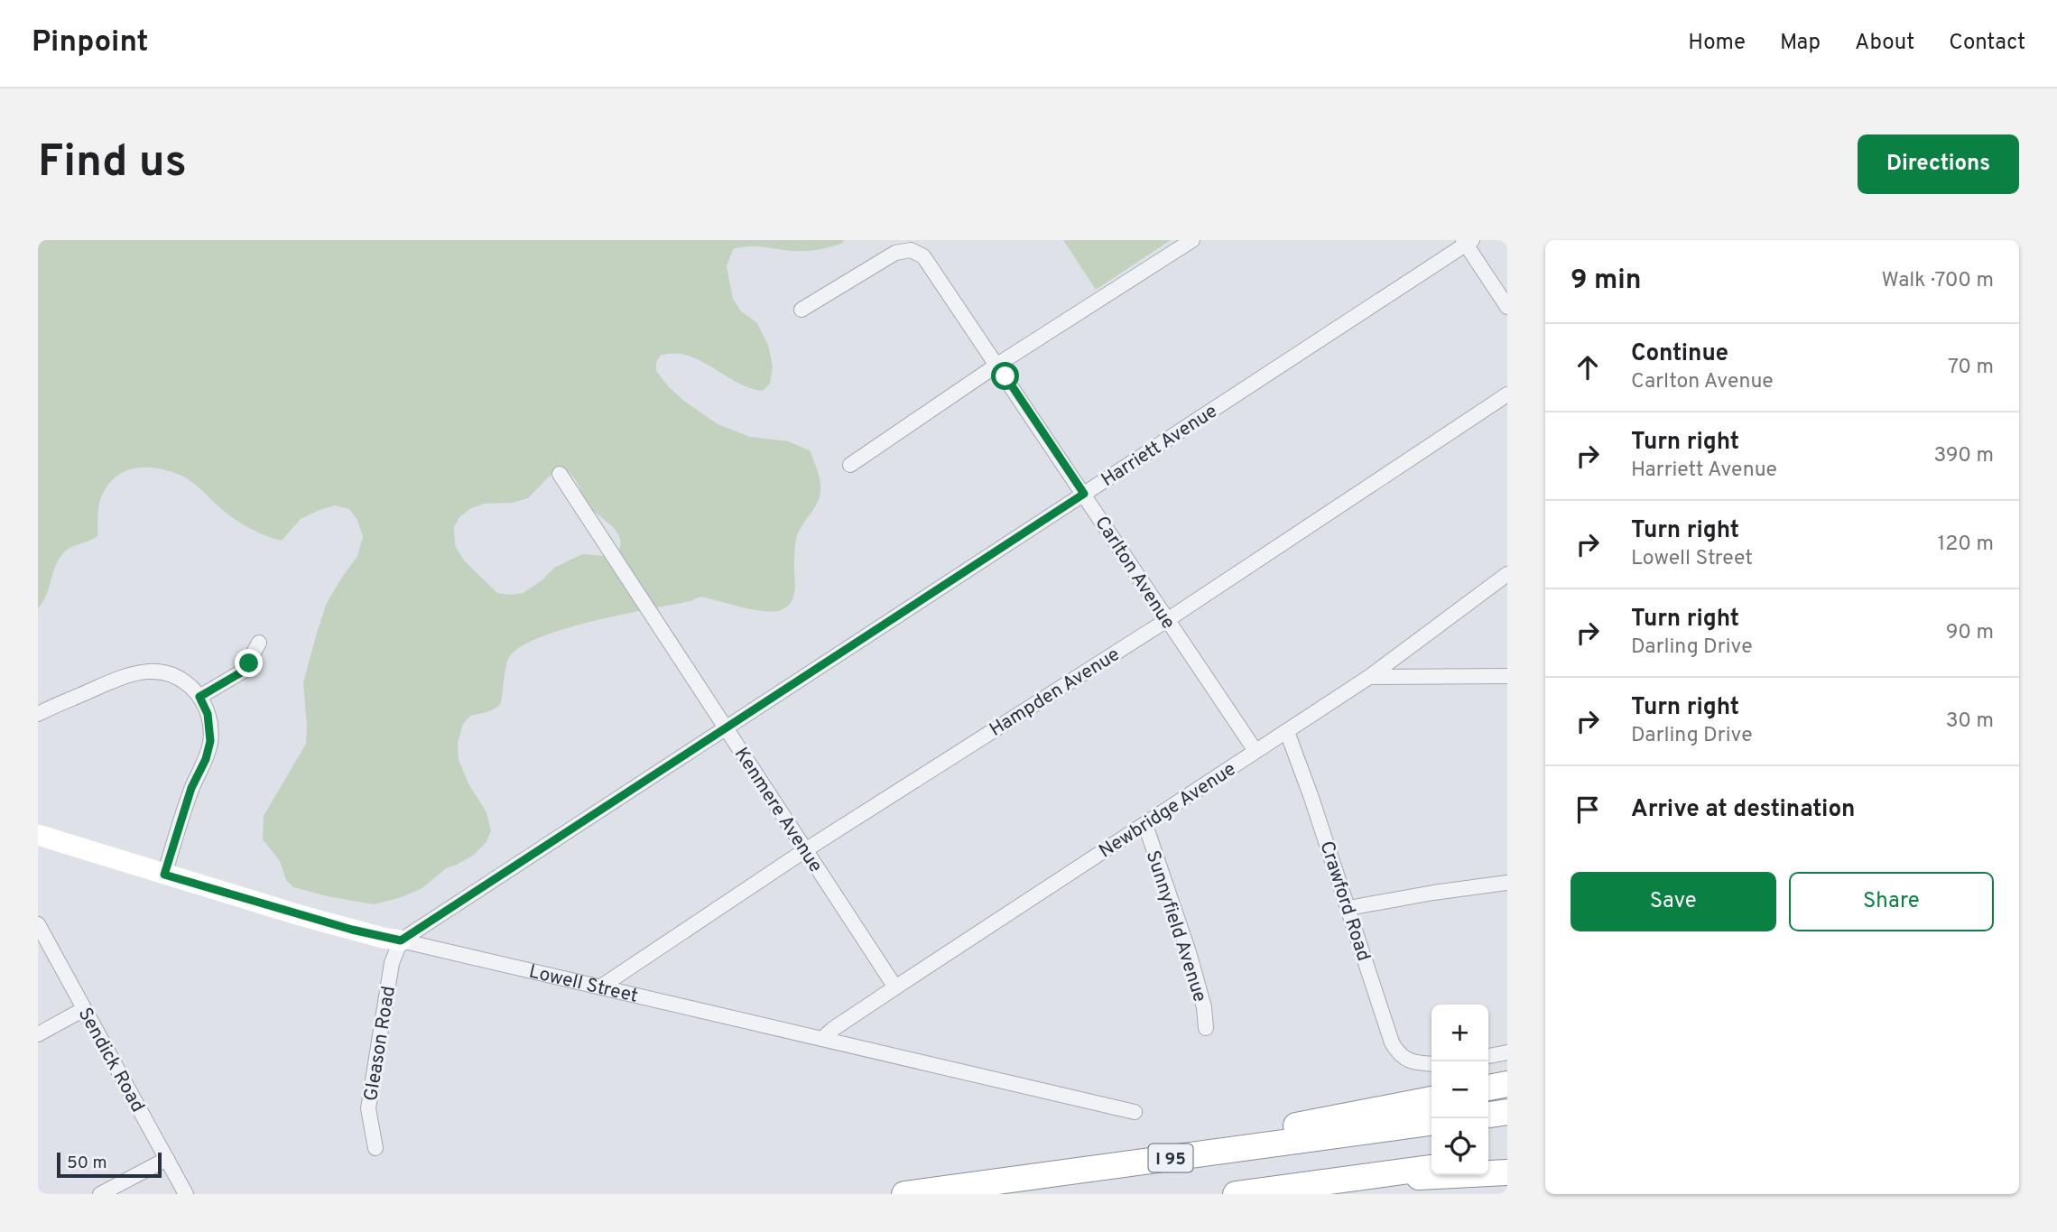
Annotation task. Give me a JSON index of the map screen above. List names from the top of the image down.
{
  "streets": {
    "highway": ["I 95"],
    "street": [
      "Harriett Avenue",
      "Carlton Avenue",
      "Hampden Avenue",
      "Kenmere Avenue",
      "Newbridge Avenue",
      "Crawford Road",
      "Sunnyfield Avenue",
      "Lowell Street",
      "Gleason Road",
      "Sendick Road"
    ]
  },
  "crossings": [
    ["Harriett Avenue", "Carlton Avenue"],
    ["Harriett Avenue", "Kenmere Avenue"],
    ["Harriett Avenue", "Lowell Street"],
    ["Harriett Avenue", "Gleason Road"],
    ["Carlton Avenue", "Hampden Avenue"],
    ["Carlton Avenue", "Newbridge Avenue"],
    ["Hampden Avenue", "Kenmere Avenue"],
    ["Hampden Avenue", "Lowell Street"],
    ["Kenmere Avenue", "Newbridge Avenue"],
    ["Newbridge Avenue", "Crawford Road"],
    ["Newbridge Avenue", "Sunnyfield Avenue"],
    ["Newbridge Avenue", "Lowell Street"],
    ["Lowell Street", "Gleason Road"]
  ],
  "scale_bar": "50 m",
  "page": {
    "header": "Pinpoint",
    "nav": [
      "Home",
      "Map",
      "About",
      "Contact"
    ],
    "buttons": [
      "Directions",
      ["Save", "Share"]
    ],
    "title": "Find us",
    "heading": ["9 min", "Walk · 700 m"],
    "list": [
      ["Continue", "Carlton Avenue", "70 m"],
      ["Turn right", "Harriett Avenue", "390 m"],
      ["Turn right", "Lowell Street", "120 m"],
      ["Turn right", "Darling Drive", "90 m"],
      ["Turn right", "Darling Drive", "30 m"],
      "Arrive at destination"
    ],
    "map_buttons": ["+", "−"],
    "scale": "50 m"
  }
}
